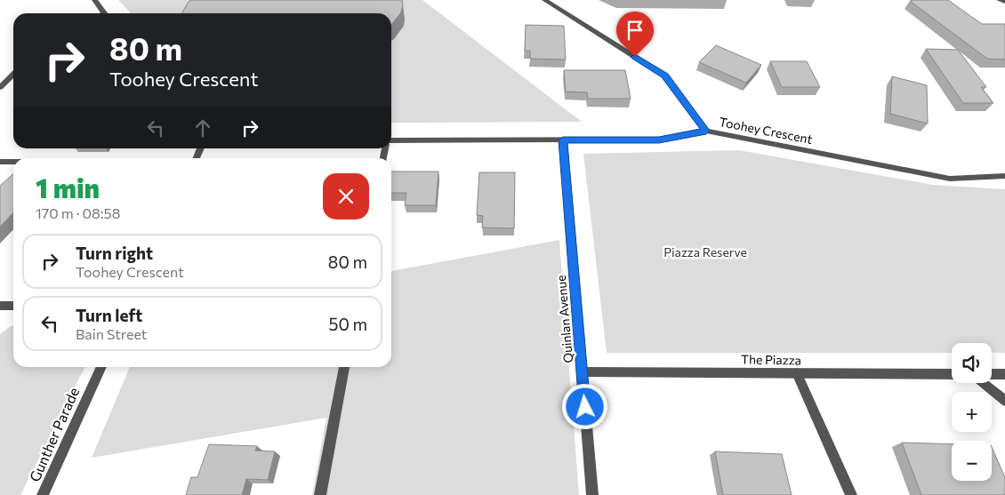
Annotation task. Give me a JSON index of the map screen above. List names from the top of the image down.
{
  "streets": {
    "street": [
      "Toohey Crescent",
      "Quinlan Avenue",
      "The Piazza",
      "Gunther Parade"
    ]
  },
  "crossings": [
    ["Toohey Crescent", "Quinlan Avenue"],
    ["Quinlan Avenue", "The Piazza"]
  ],
  "parks": ["Piazza Reserve"],
  "page": {
    "turn": ["80 m", "Toohey Crescent"],
    "heading": ["1 min", "170 m · 08:58"],
    "list": [
      {
        "name": "Turn right",
        "note": "Toohey Crescent",
        "value": "80 m"
      },
      {
        "name": "Turn left",
        "note": "Bain Street",
        "value": "50 m"
      }
    ],
    "map_buttons": ["+", "−"]
  }
}
